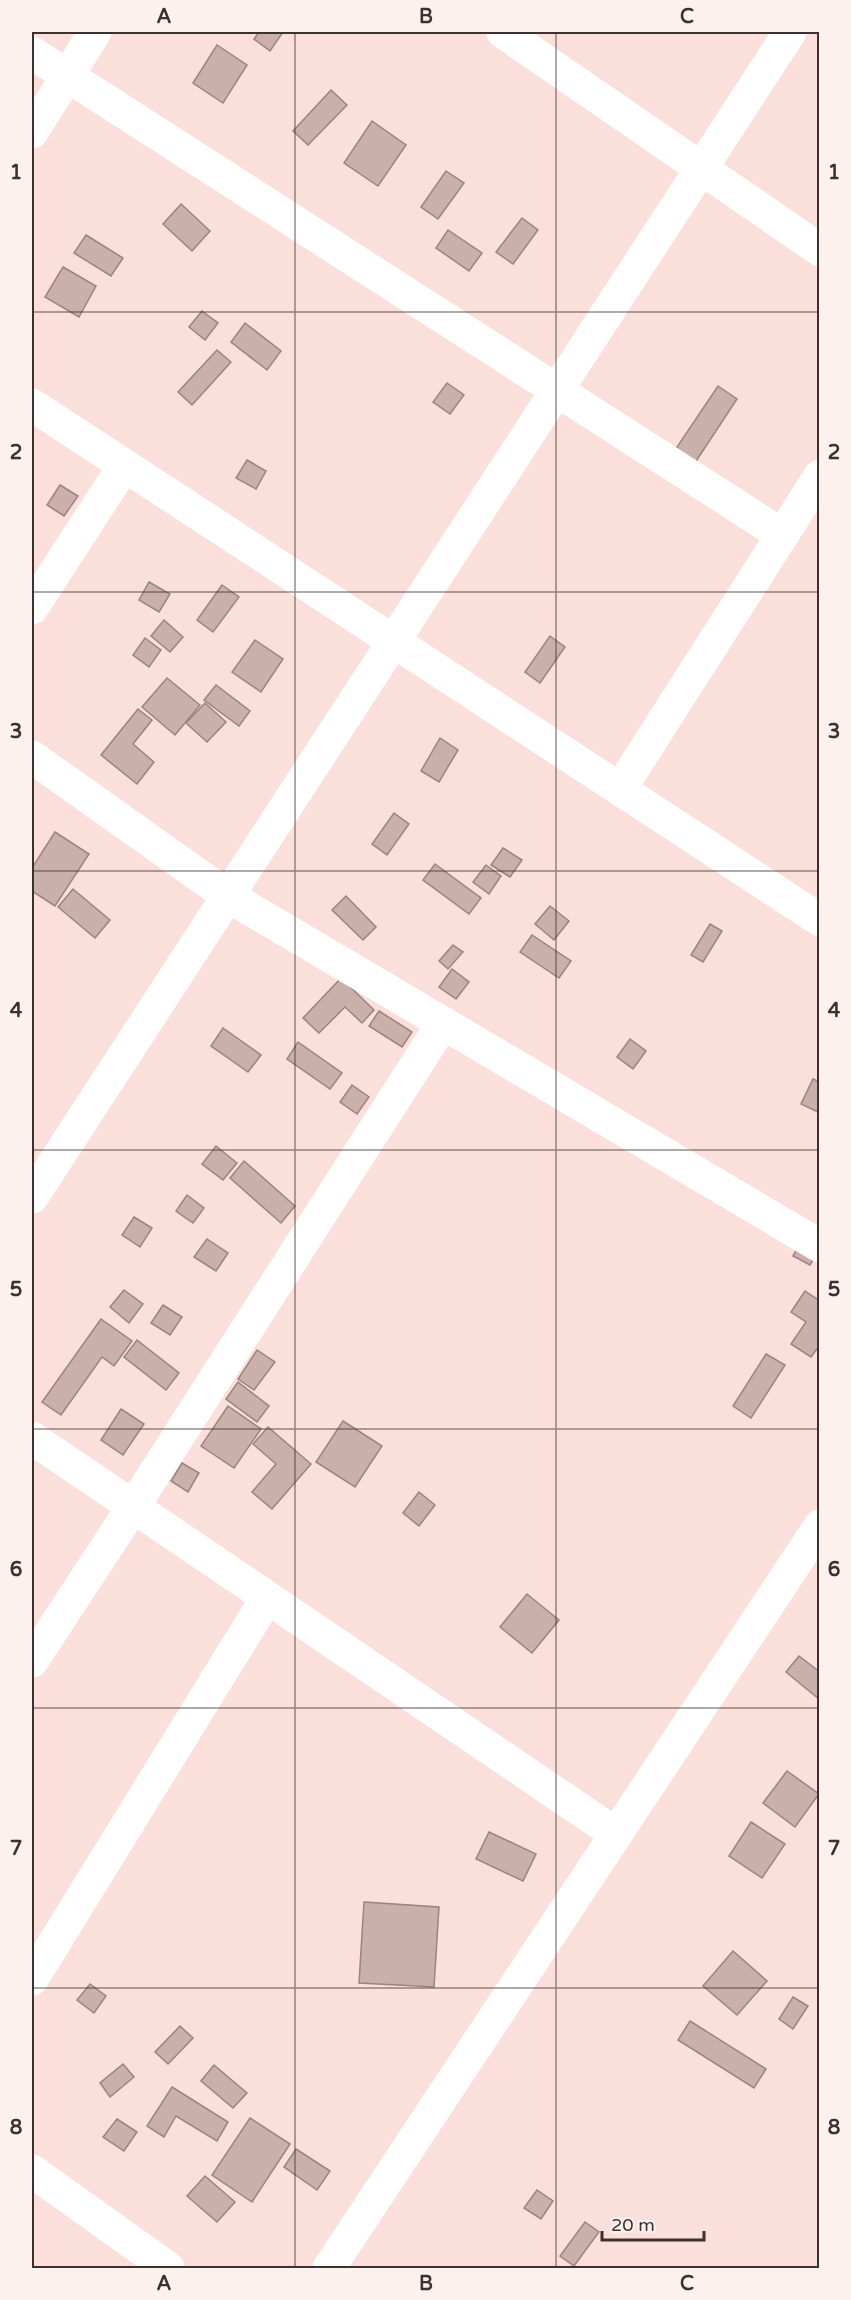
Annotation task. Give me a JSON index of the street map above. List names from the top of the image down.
{
  "scale_bar": "20 m",
  "grid": {
    "columns": ["A", "B", "C"],
    "rows": [
      "1",
      "2",
      "3",
      "4",
      "5",
      "6",
      "7",
      "8"
    ]
  }
}
